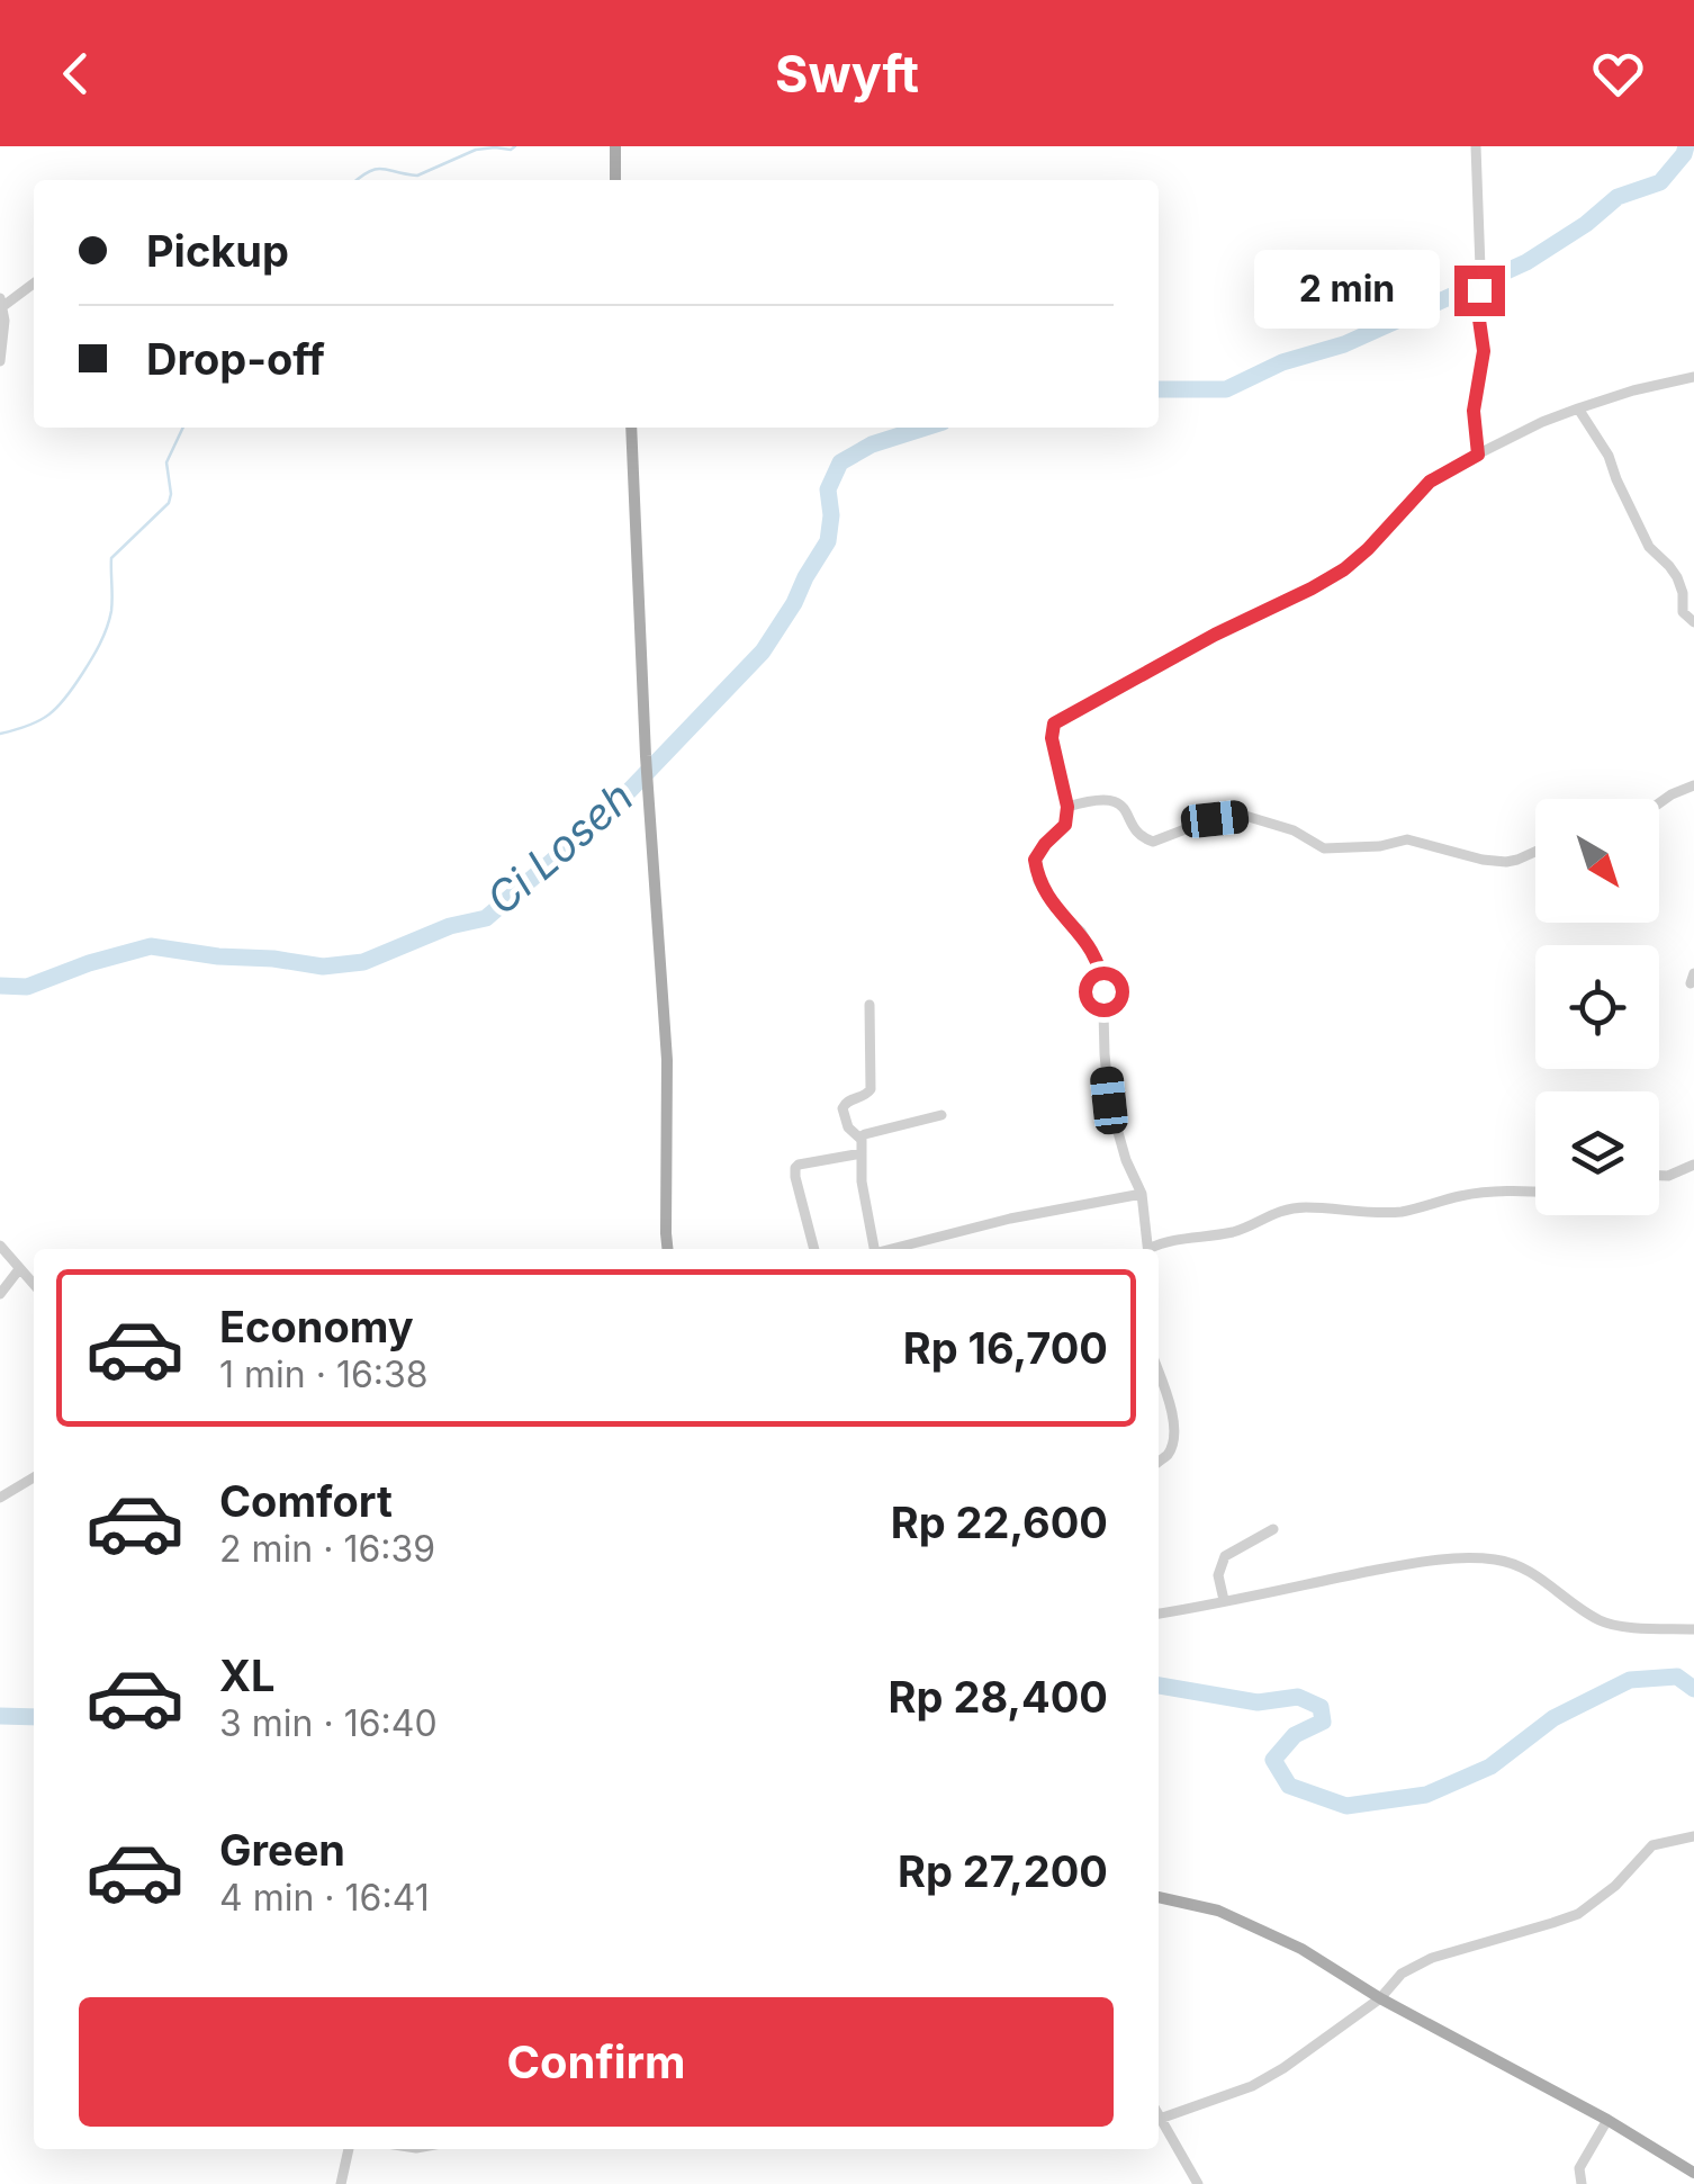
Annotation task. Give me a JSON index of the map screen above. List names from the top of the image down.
{
  "water": ["Ci Loseh"],
  "north": "bottom right",
  "page": {
    "header": "Swyft",
    "banner": ["Pickup", "Drop-off"],
    "bubble": "2 min",
    "list": [
      {
        "name": "Economy",
        "note": "1 min · 16:38",
        "value": "Rp 16,700"
      },
      {
        "name": "Comfort",
        "note": "2 min · 16:39",
        "value": "Rp 22,600"
      },
      {
        "name": "XL",
        "note": "3 min · 16:40",
        "value": "Rp 28,400"
      },
      {
        "name": "Green",
        "note": "4 min · 16:41",
        "value": "Rp 27,200"
      }
    ],
    "buttons": "Confirm"
  }
}
